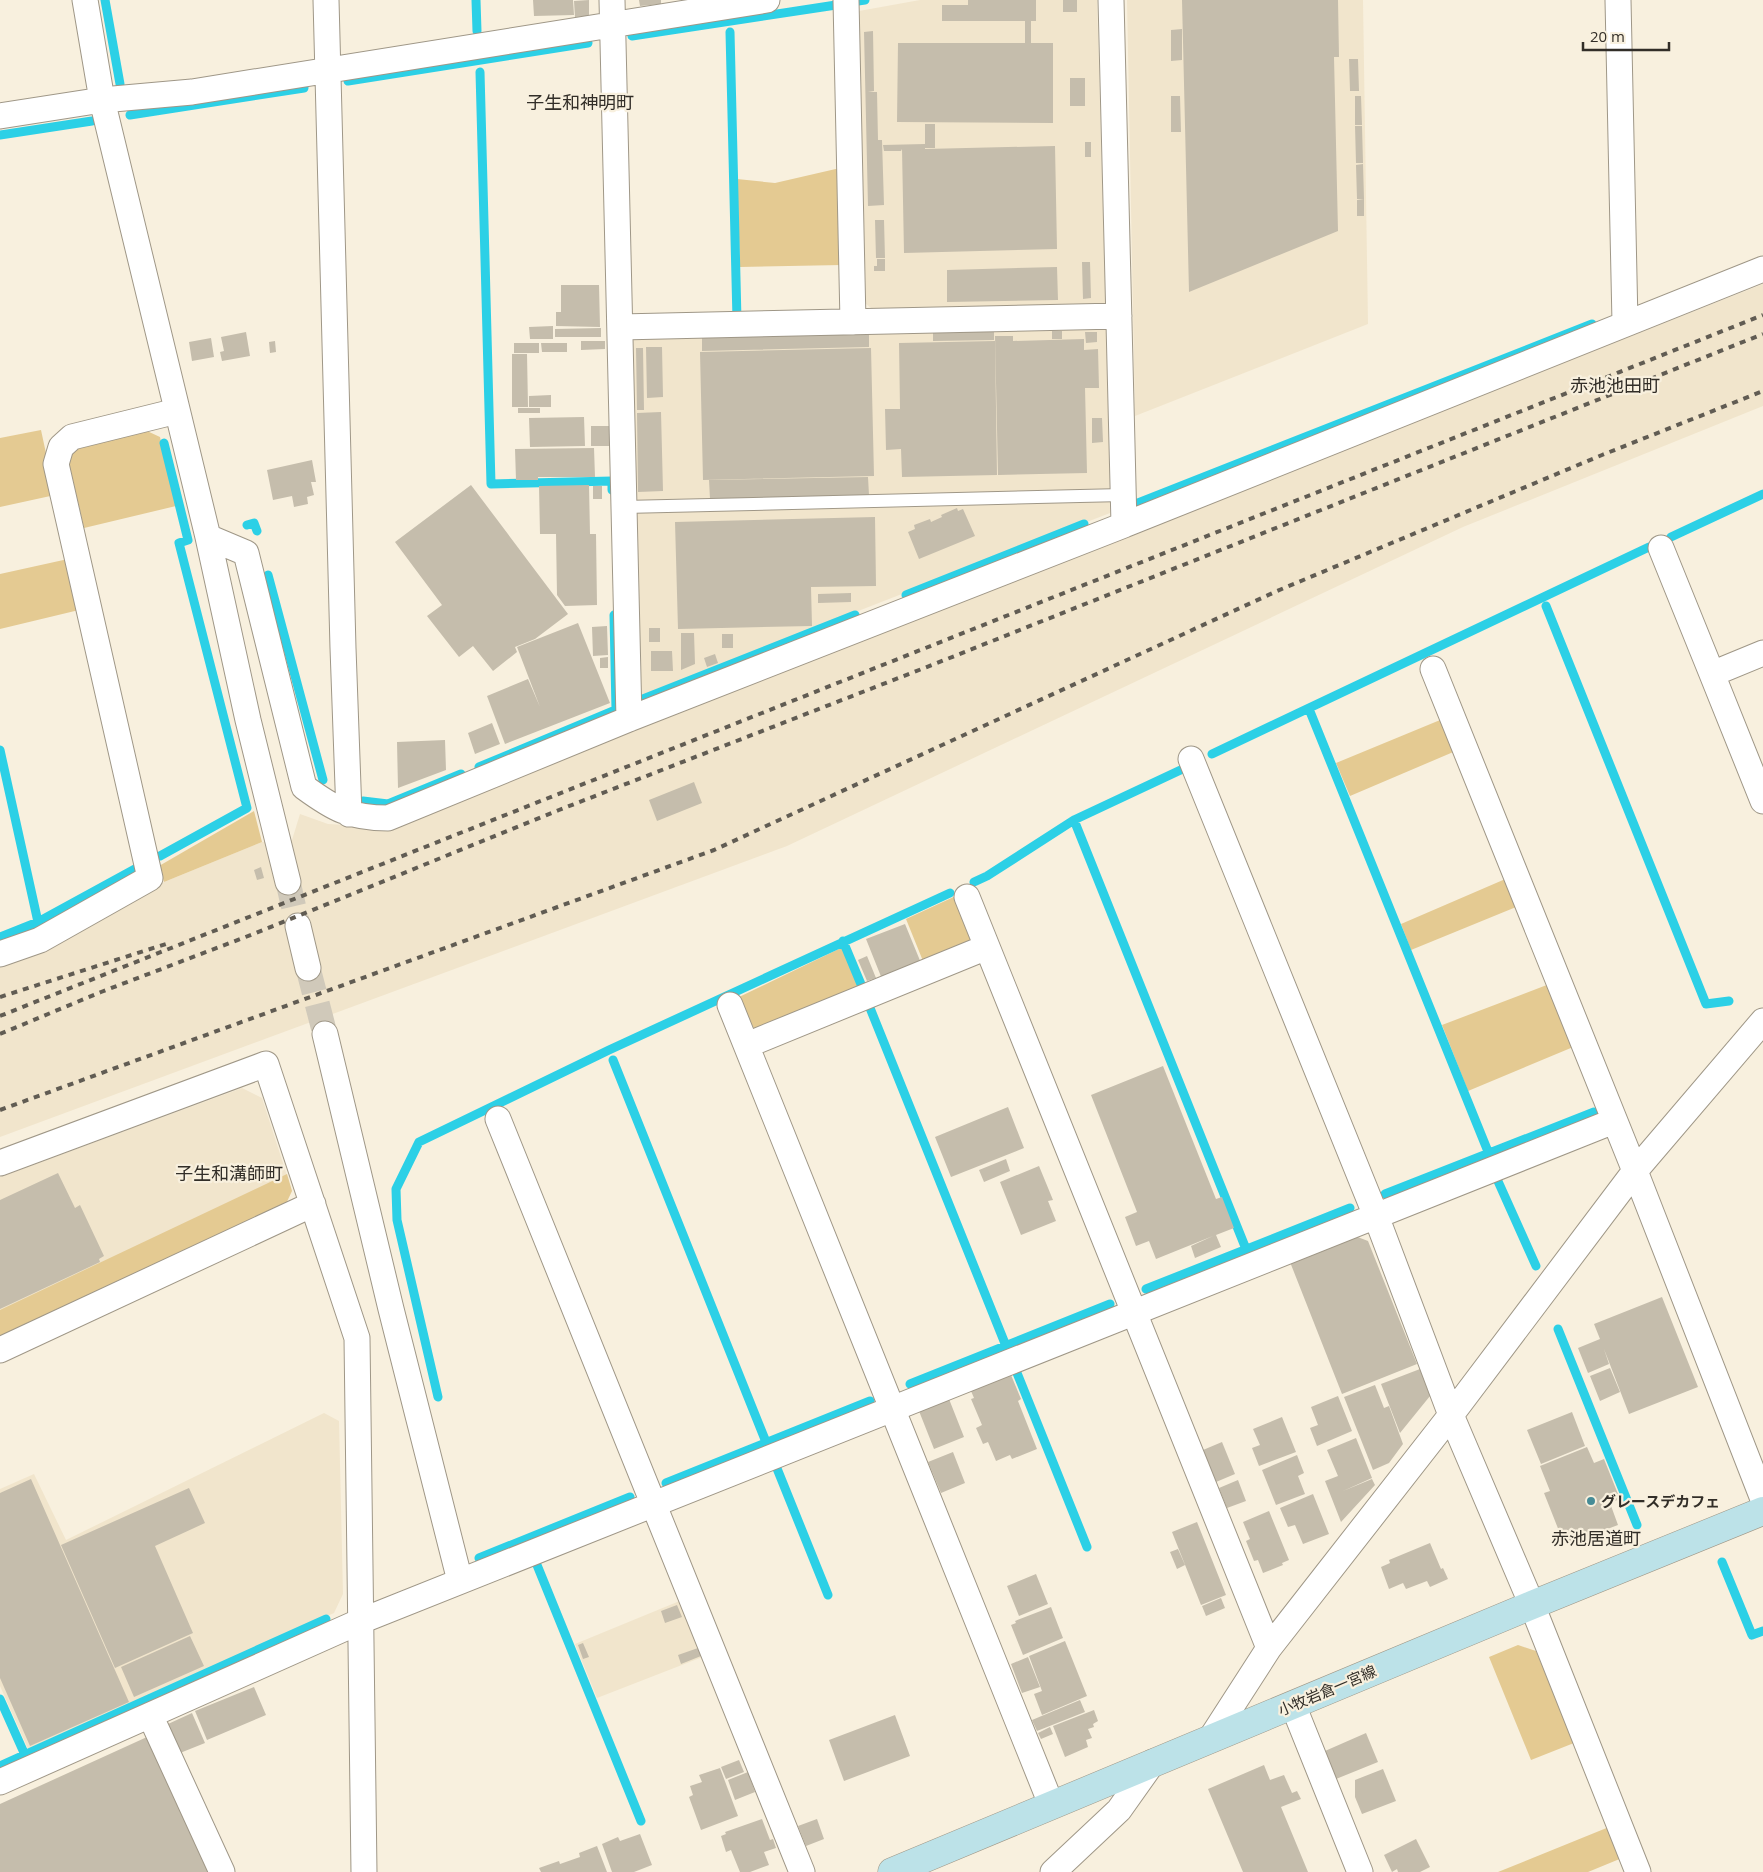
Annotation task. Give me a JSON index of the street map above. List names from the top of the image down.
{
  "streets": {
    "main road": ["小牧岩倉一宮線"]
  },
  "districts": [
    "子生和神明町",
    "赤池池田町",
    "子生和溝師町",
    "赤池居道町"
  ],
  "places": ["グレースデカフェ"],
  "scale_bar": "20 m"
}
